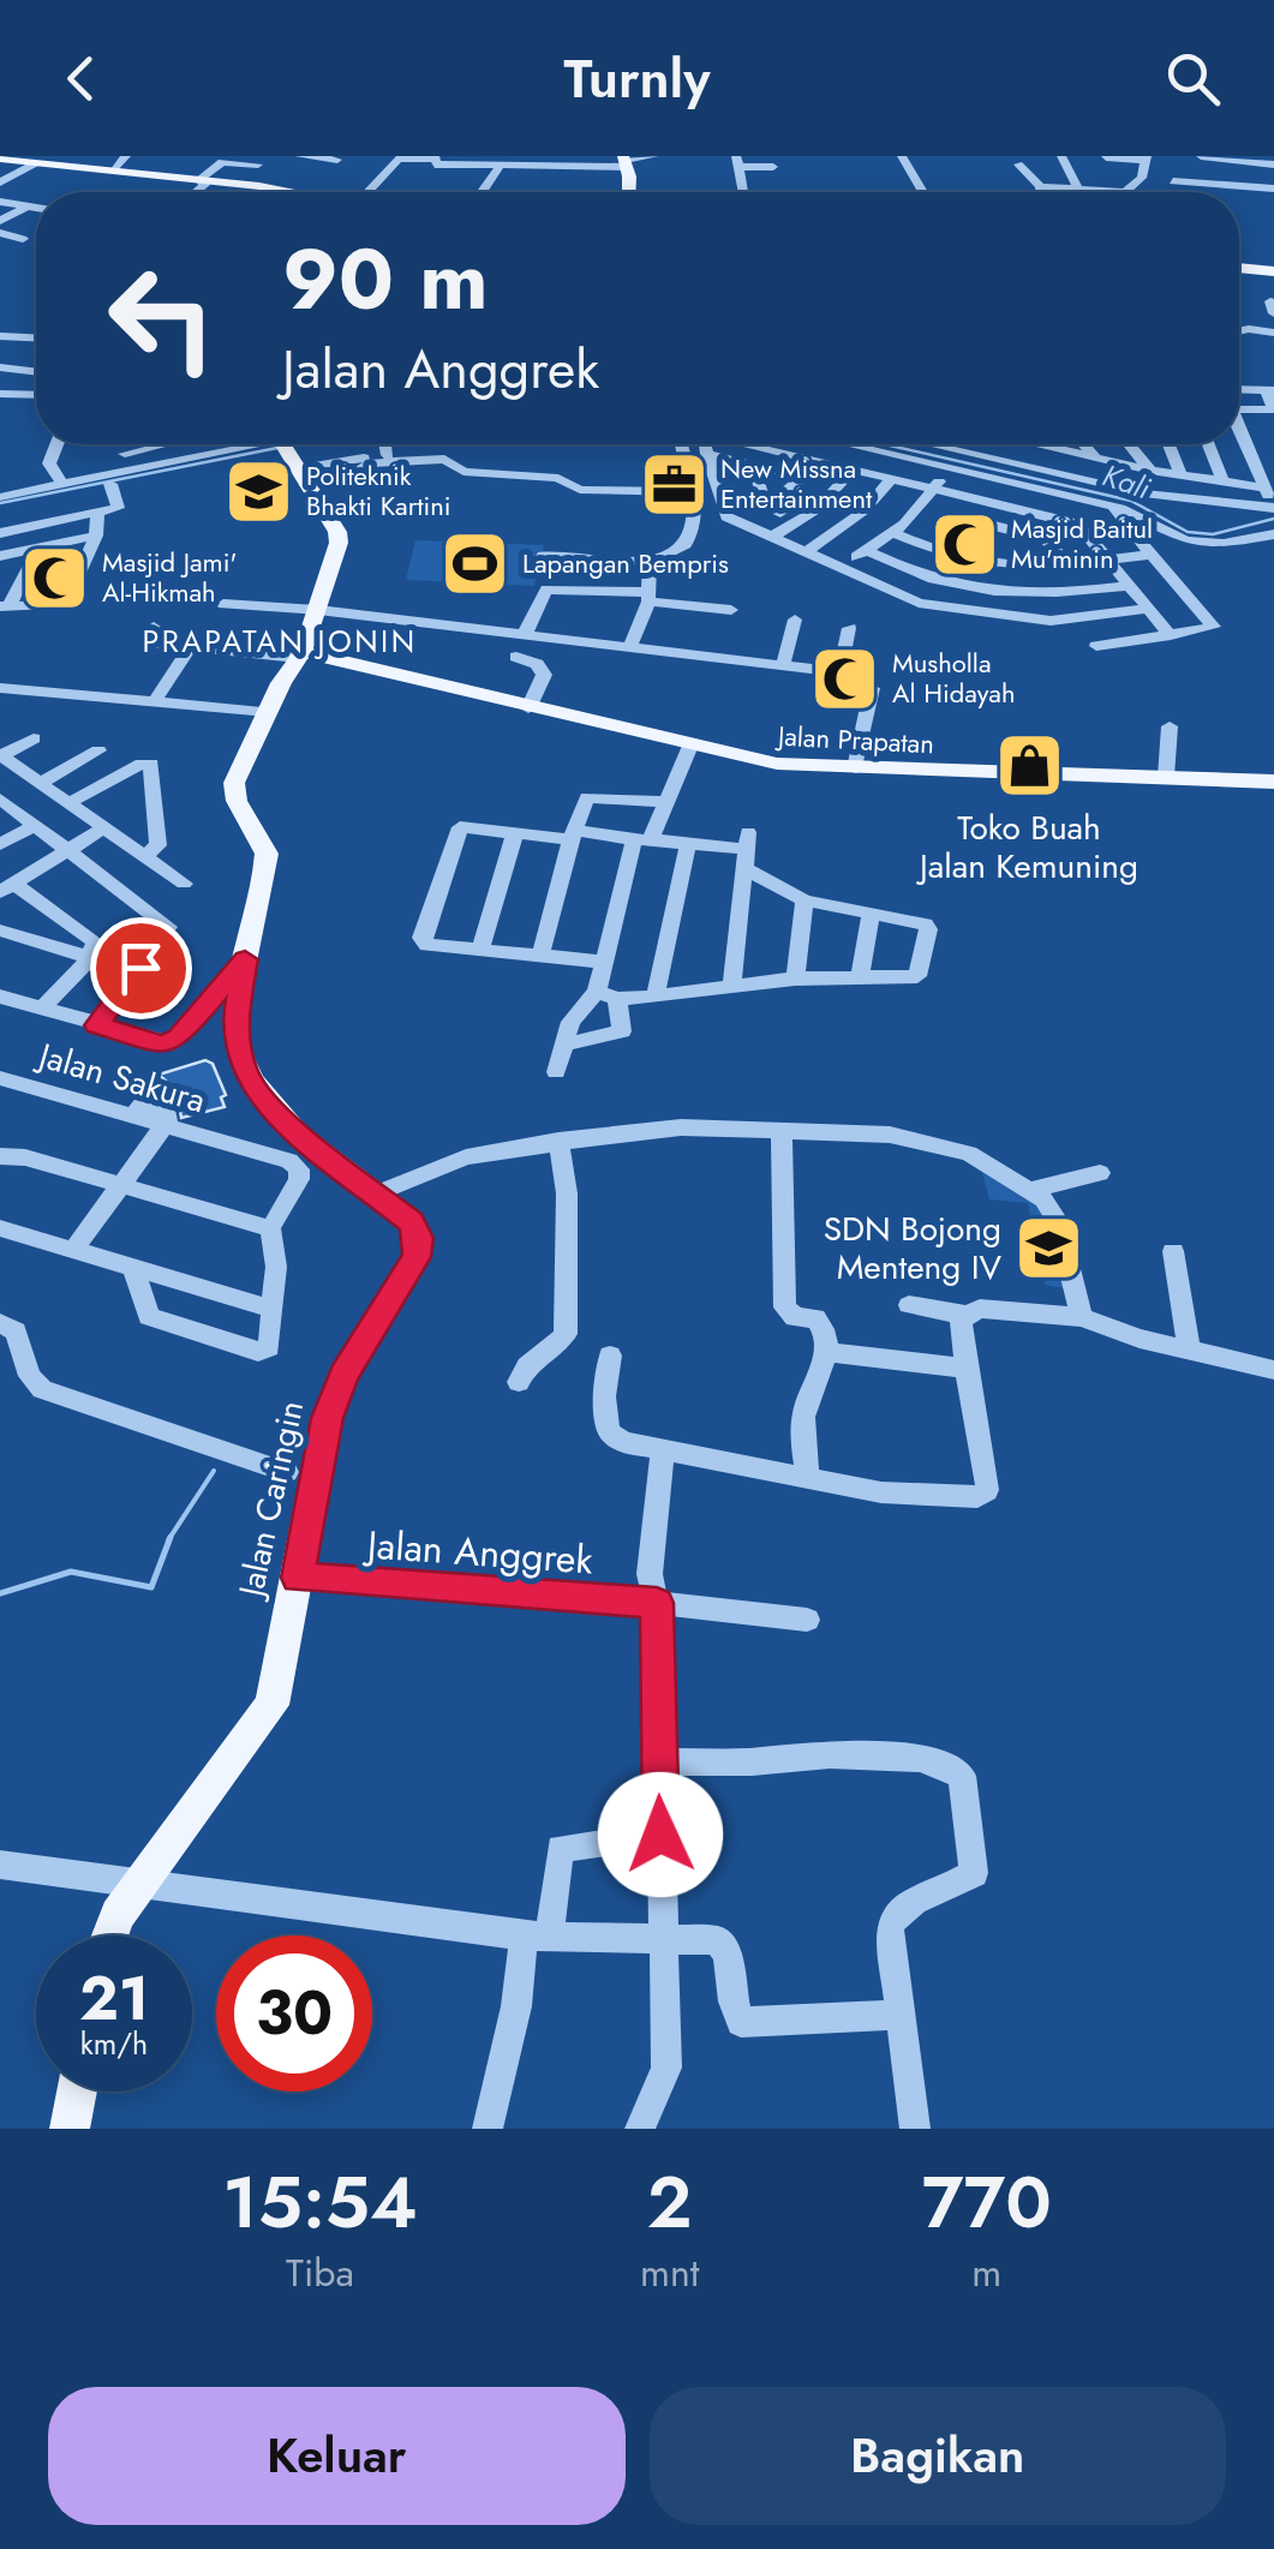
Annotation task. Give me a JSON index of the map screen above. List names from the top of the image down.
{
  "streets": {
    "main road": ["Jalan Prapatan", "Jalan Caringin"],
    "street": ["Jalan Sakura", "Jalan Anggrek"]
  },
  "crossings": [
    ["Jalan Prapatan", "Jalan Caringin"],
    ["Jalan Caringin", "Jalan Anggrek"]
  ],
  "districts": ["PRAPATAN JONIN"],
  "water": ["Kali"],
  "places": {
    "office": ["New Missna Entertainment"],
    "school or university": ["Politeknik Bhakti Kartini", "SDN Bojong Menteng IV"],
    "mosque": ["Masjid Baitul Mu'minin", "Masjid Jami' Al-Hikmah", "Musholla Al Hidayah"],
    "sports": ["Lapangan Bempris"],
    "shop": ["Toko Buah Jalan Kemuning"]
  },
  "page": {
    "header": "Turnly",
    "turn": ["90 m", "Jalan Anggrek"],
    "speed": "21 km/h",
    "limit": "30",
    "eta": [
      "15:54",
      "Tiba",
      "2",
      "mnt",
      "770",
      "m"
    ],
    "buttons": ["Keluar", "Bagikan"]
  }
}
